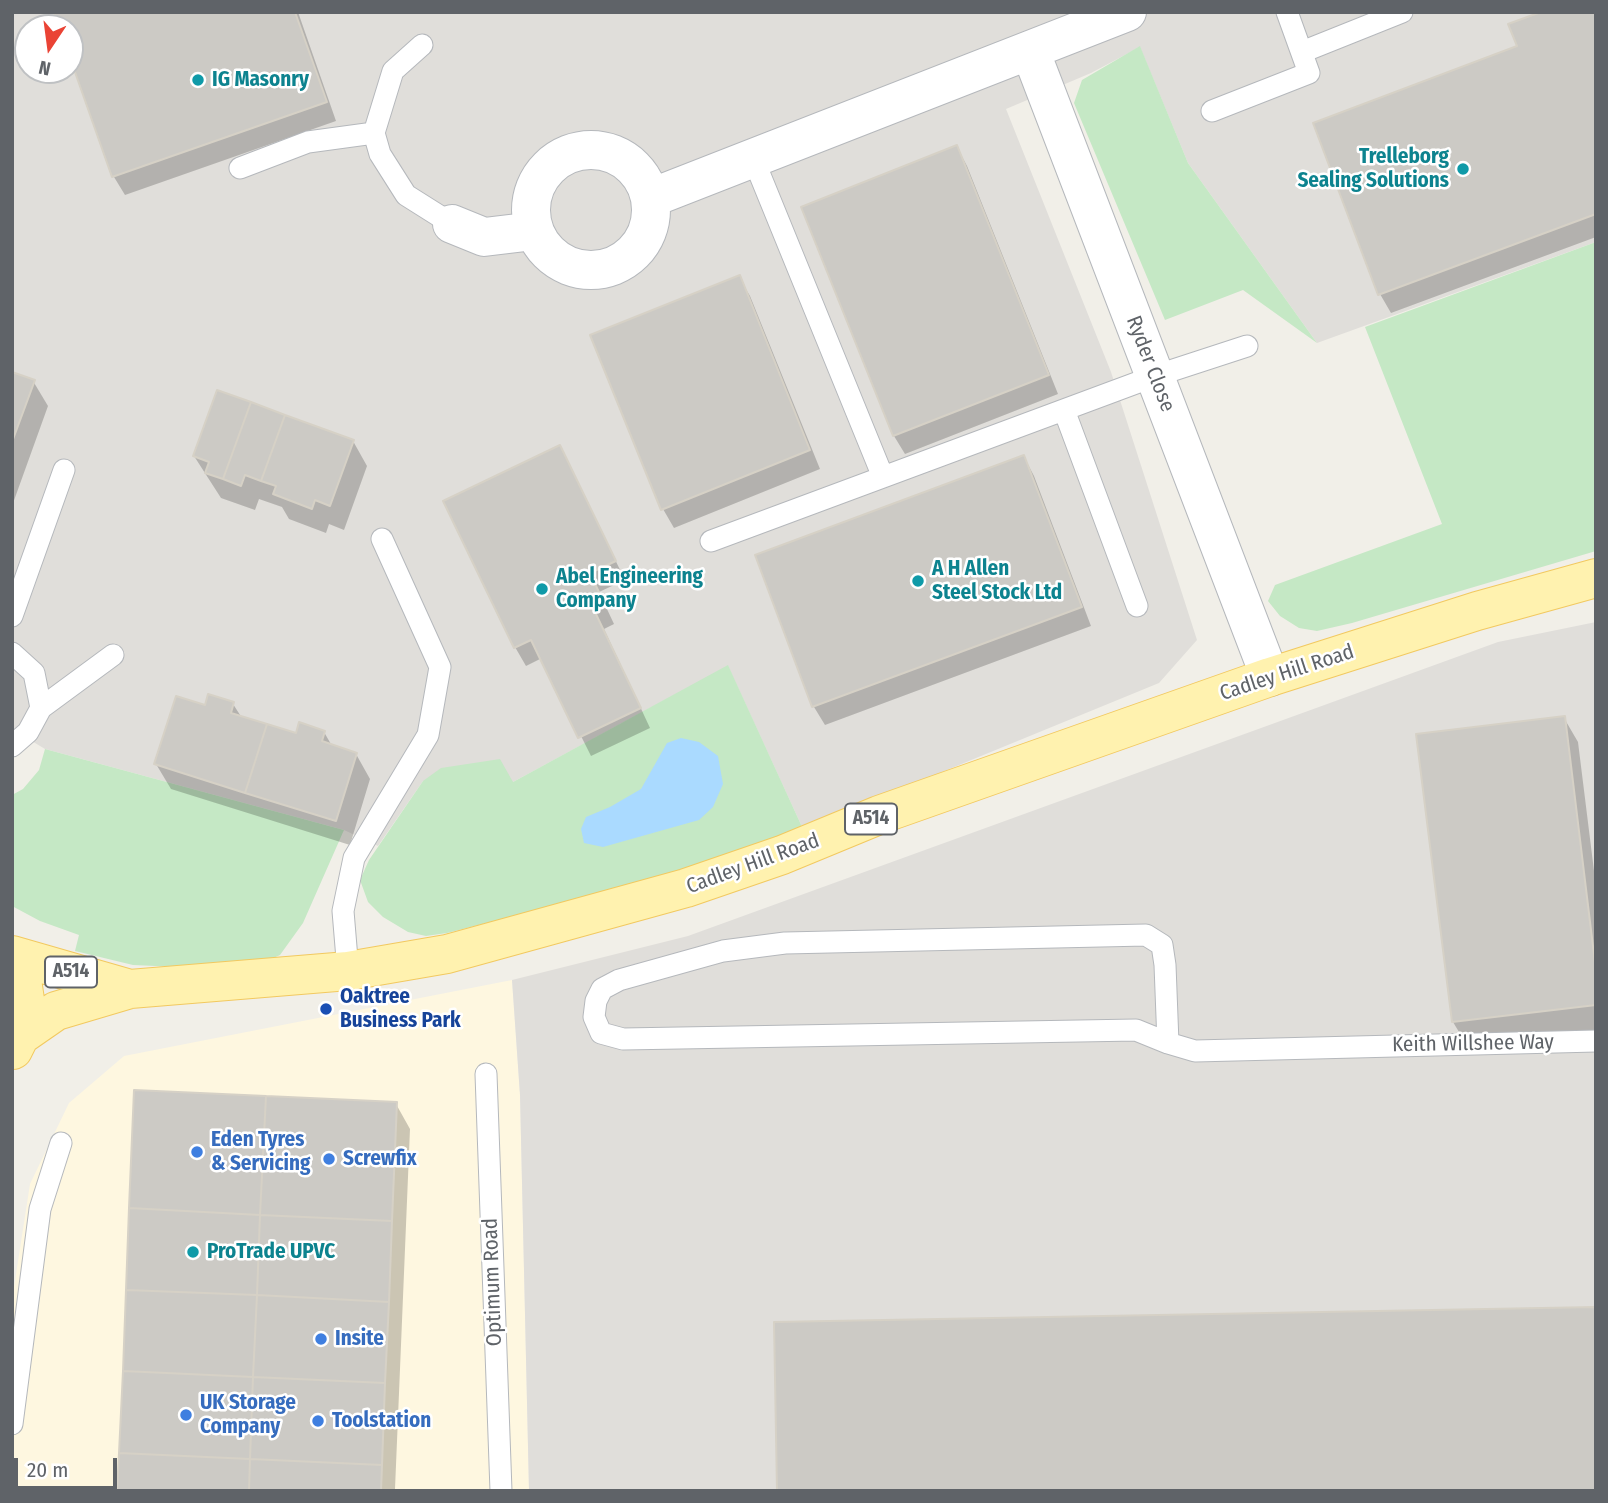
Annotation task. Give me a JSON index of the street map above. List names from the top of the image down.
{
  "streets": {
    "main road": ["Cadley Hill Road", "A514"],
    "street": ["Ryder Close"],
    "lane": ["Keith Willshee Way", "Optimum Road"]
  },
  "crossings": [
    ["Ryder Close", "Cadley Hill Road"],
    ["Cadley Hill Road", "A514"]
  ],
  "places": [
    "IG Masonry",
    "Trelleborg Sealing Solutions",
    "A H Allen Steel Stock Ltd",
    "Abel Engineering Company",
    "Oaktree Business Park",
    "Eden Tyres & Servicing",
    "Screwfix",
    "ProTrade UPVC",
    "Insite",
    "UK Storage Company",
    "Toolstation"
  ],
  "scale_bar": "20 m",
  "north": "bottom"
}
